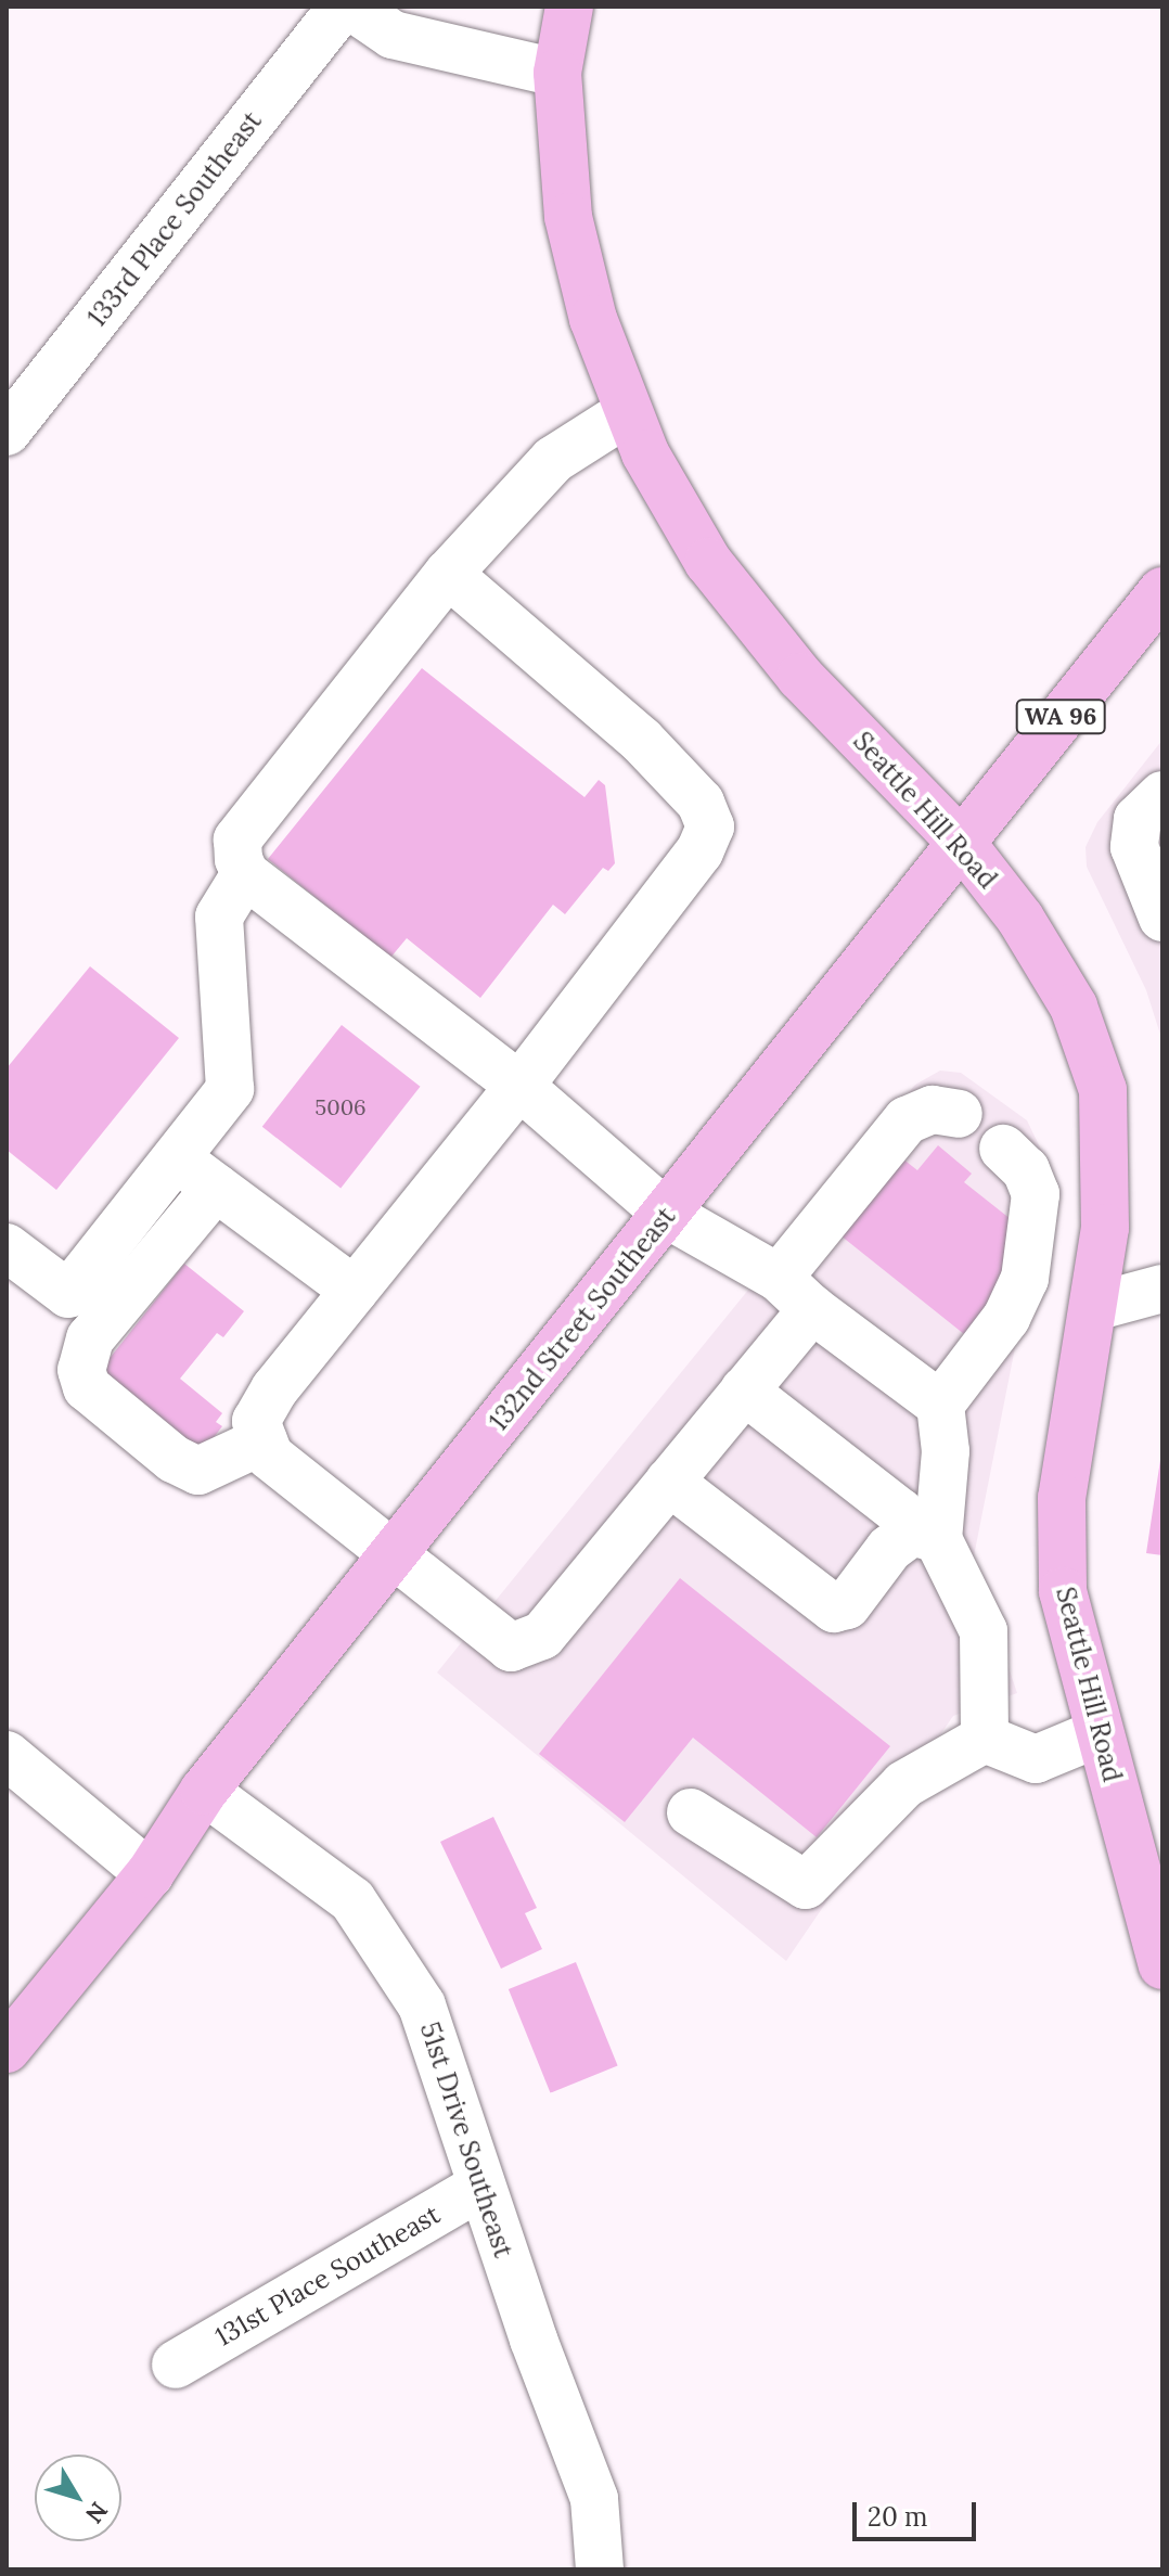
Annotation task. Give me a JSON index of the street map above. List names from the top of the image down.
{
  "streets": {
    "main road": ["WA 96", "Seattle Hill Road", "132nd Street Southeast"],
    "street": ["133rd Place Southeast", "51st Drive Southeast", "131st Place Southeast"]
  },
  "crossings": [
    ["Seattle Hill Road", "132nd Street Southeast"],
    ["132nd Street Southeast", "51st Drive Southeast"],
    ["51st Drive Southeast", "131st Place Southeast"]
  ],
  "house_numbers": ["5006"],
  "scale_bar": "20 m",
  "north": "bottom right"
}
